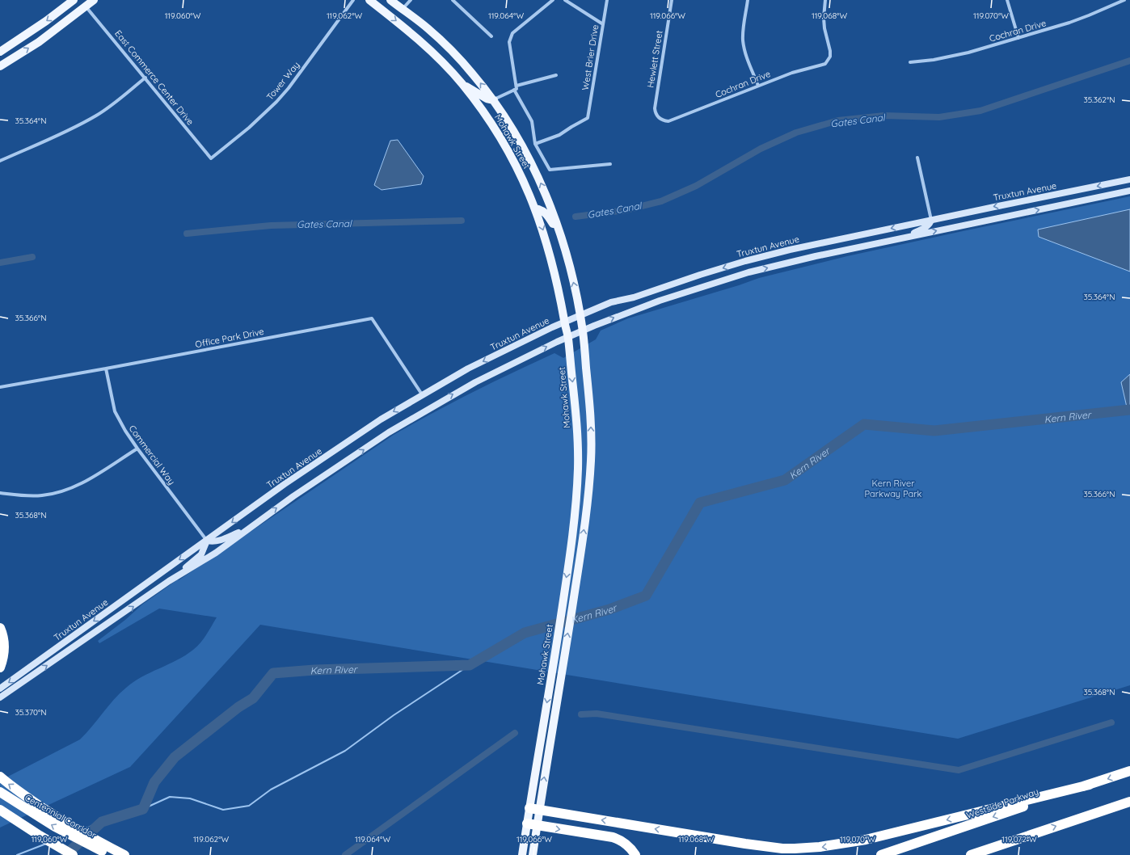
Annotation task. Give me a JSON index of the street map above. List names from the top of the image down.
{
  "streets": {
    "highway": ["Westside Parkway", "Centennial Corridor"],
    "main road": ["Mohawk Street", "Truxtun Avenue"],
    "street": [
      "Cochran Drive",
      "West Brier Drive",
      "Hewlett Street",
      "East Commerce Center Drive",
      "Tower Way",
      "Office Park Drive",
      "Commercial Way"
    ]
  },
  "crossings": [
    ["Cochran Drive", "Hewlett Street"],
    ["East Commerce Center Drive", "Tower Way"],
    ["Mohawk Street", "Truxtun Avenue"],
    ["Truxtun Avenue", "Office Park Drive"],
    ["Truxtun Avenue", "Commercial Way"],
    ["Office Park Drive", "Commercial Way"]
  ],
  "water": ["Gates Canal", "Kern River"],
  "parks": ["Kern River Parkway Park"],
  "coordinates": [
    "119.060°W",
    "119.062°W",
    "119.064°W",
    "119.066°W",
    "119.068°W",
    "119.070°W",
    "35.362°N",
    "35.364°N",
    "35.366°N",
    "35.368°N",
    "35.370°N",
    "119.072°W"
  ]
}
